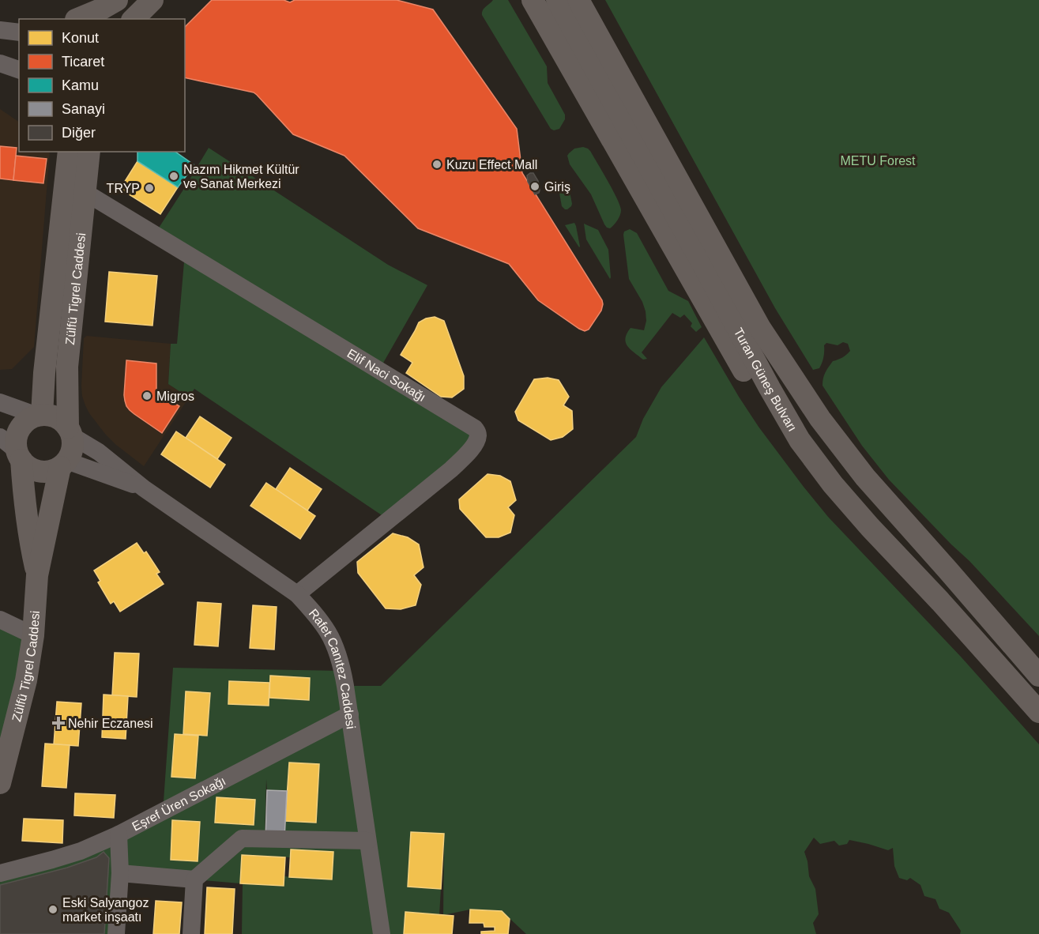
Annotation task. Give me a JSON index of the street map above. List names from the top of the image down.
{
  "streets": {
    "main road": ["Zülfü Tigrel Caddesi", "Turan Güneş Bulvarı"],
    "street": ["Elif Naci Sokağı", "Rafet Canıtez Caddesi", "Eşref Üren Sokağı"]
  },
  "crossings": [
    ["Zülfü Tigrel Caddesi", "Elif Naci Sokağı"],
    ["Zülfü Tigrel Caddesi", "Rafet Canıtez Caddesi"],
    ["Elif Naci Sokağı", "Rafet Canıtez Caddesi"],
    ["Rafet Canıtez Caddesi", "Eşref Üren Sokağı"]
  ],
  "parks": ["METU Forest"],
  "places": {
    "other": [
      "Kuzu Effect Mall",
      "Nazım Hikmet Kültür ve Sanat Merkezi",
      "Giriş",
      "TRYP",
      "Migros",
      "Eski Salyangoz market inşaatı"
    ],
    "health": ["Nehir Eczanesi"]
  },
  "legend": [
    "Konut",
    "Ticaret",
    "Kamu",
    "Sanayi",
    "Diğer"
  ]
}
